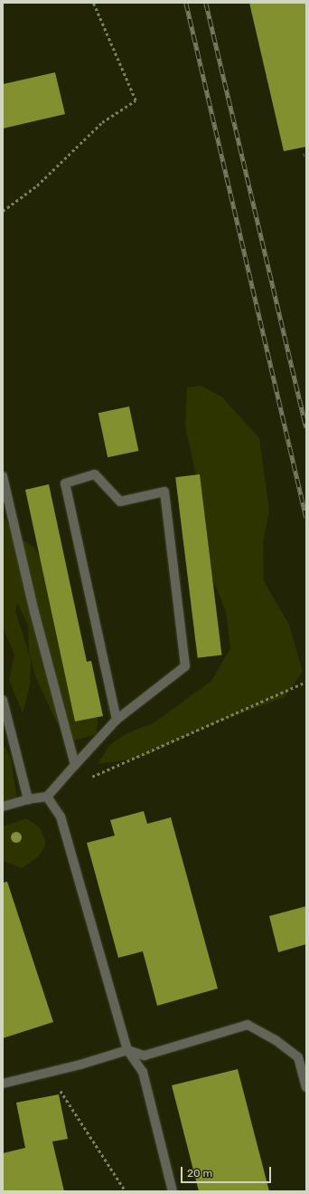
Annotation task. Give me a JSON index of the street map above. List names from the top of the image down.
{
  "scale_bar": "20 m"
}
